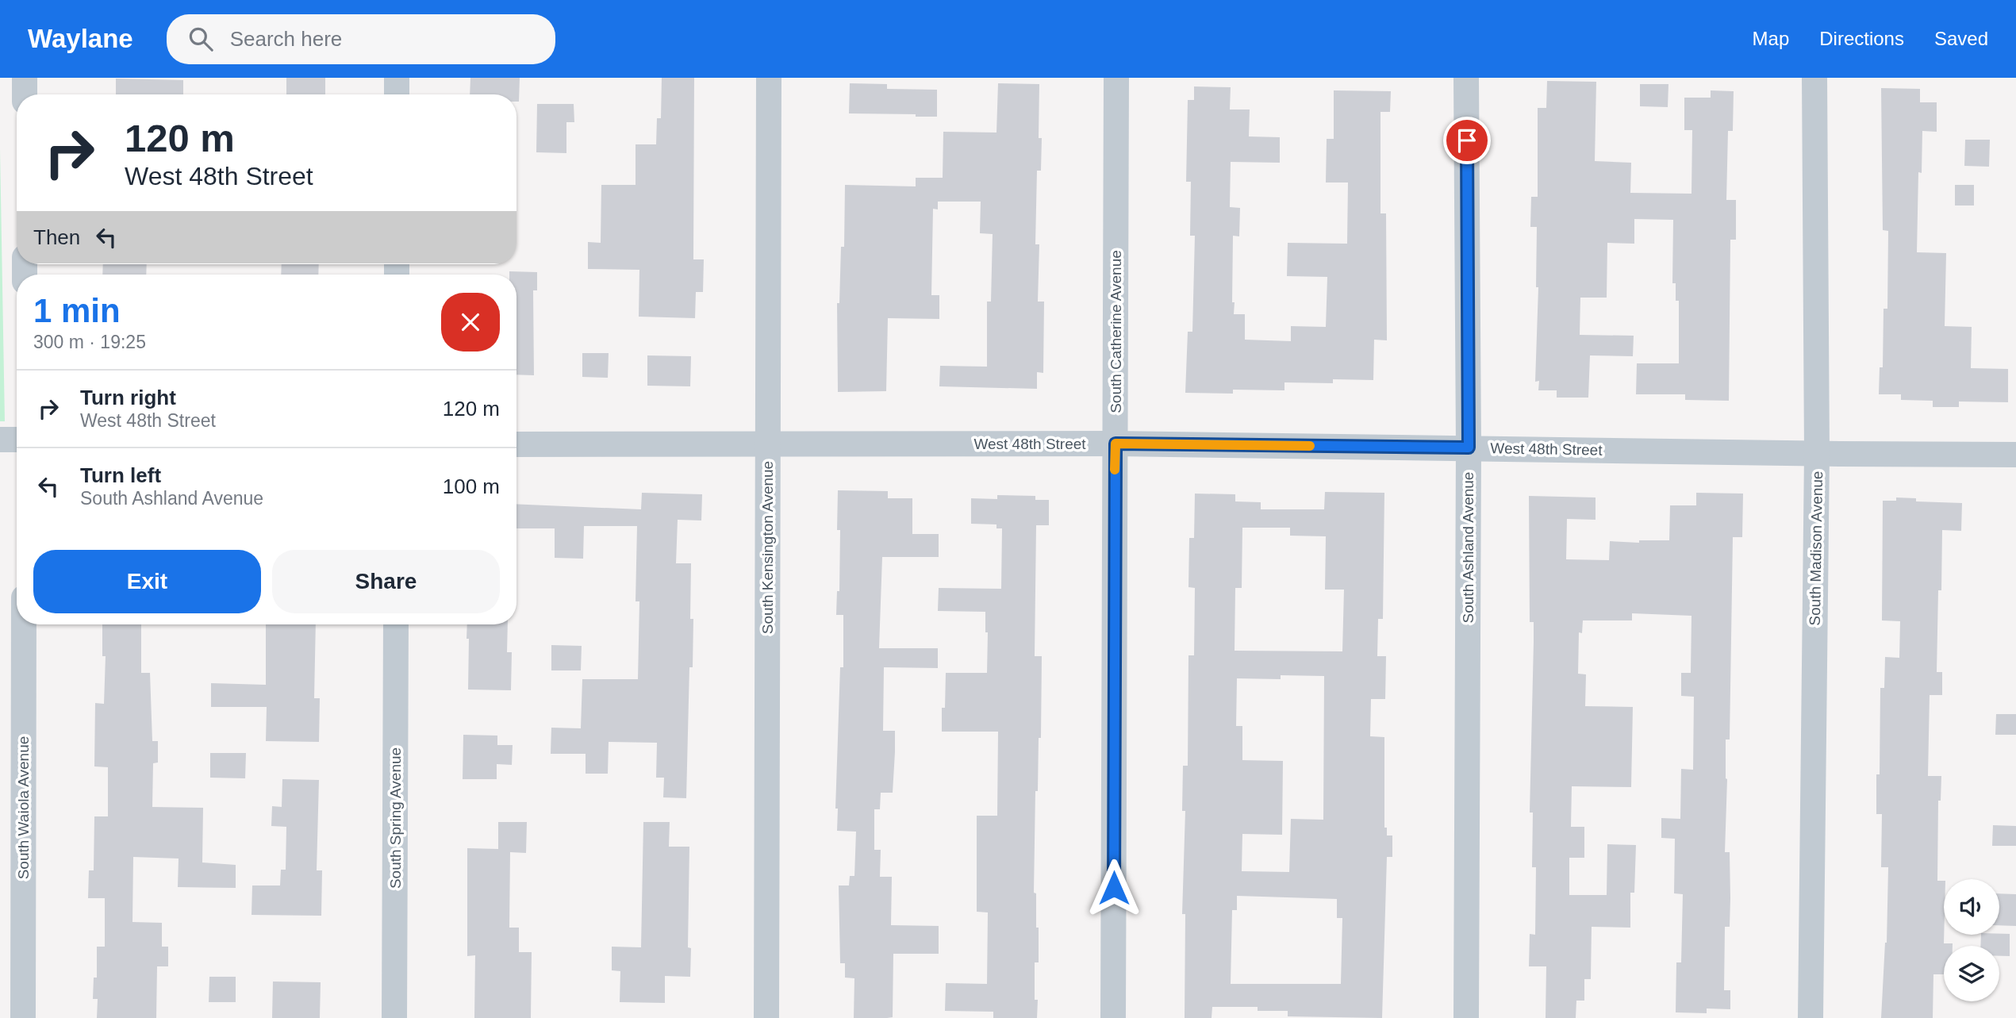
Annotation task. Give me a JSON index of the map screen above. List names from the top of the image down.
{
  "streets": {
    "street": [
      "South Catherine Avenue",
      "West 48th Street",
      "South Kensington Avenue",
      "South Ashland Avenue",
      "South Madison Avenue",
      "South Waiola Avenue",
      "South Spring Avenue"
    ]
  },
  "crossings": [
    ["South Catherine Avenue", "West 48th Street"],
    ["West 48th Street", "South Kensington Avenue"],
    ["West 48th Street", "South Ashland Avenue"],
    ["West 48th Street", "South Madison Avenue"]
  ],
  "page": {
    "header": "Waylane",
    "search": "Search here",
    "nav": ["Map", "Directions", "Saved"],
    "turn": ["120 m", "West 48th Street"],
    "then": "Then",
    "heading": ["1 min", "300 m · 19:25"],
    "list": [
      {
        "name": "Turn right",
        "note": "West 48th Street",
        "value": "120 m"
      },
      {
        "name": "Turn left",
        "note": "South Ashland Avenue",
        "value": "100 m"
      }
    ],
    "buttons": ["Exit", "Share"]
  }
}
